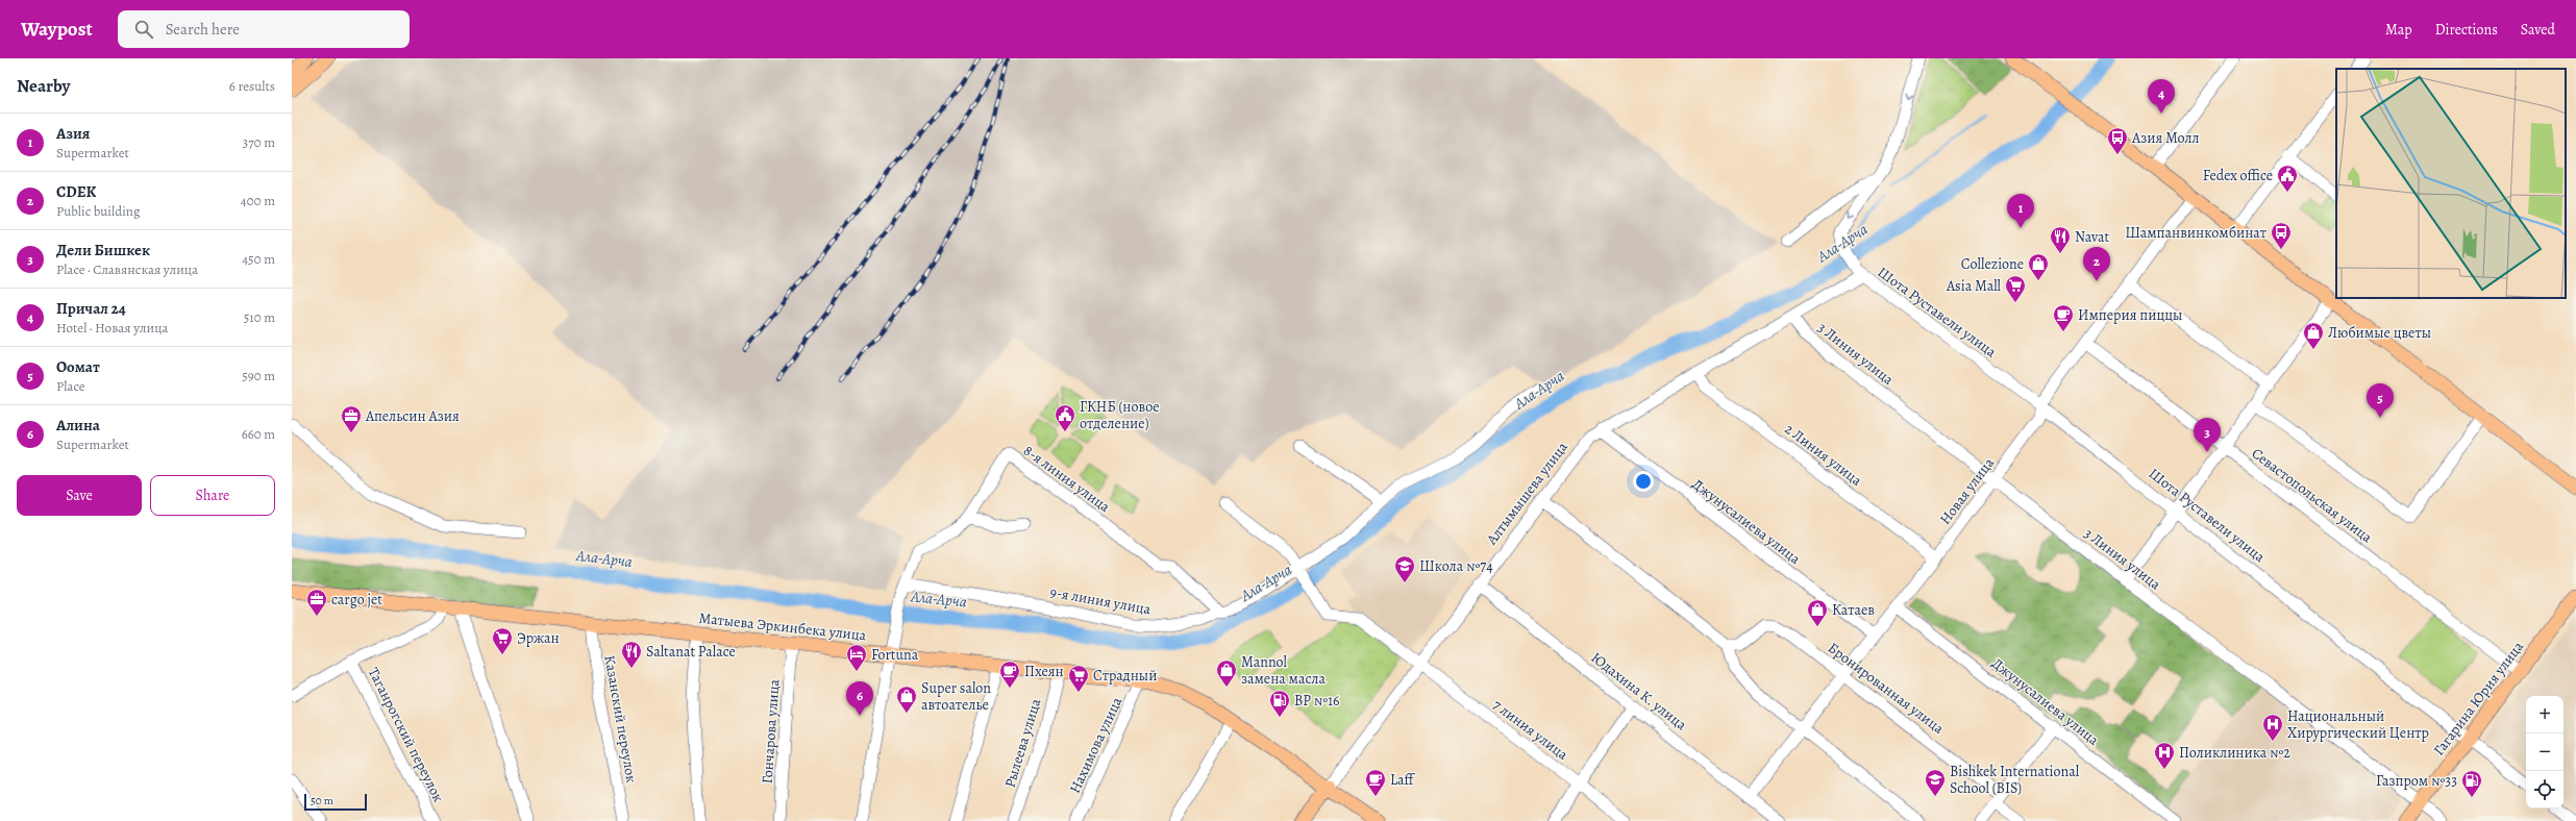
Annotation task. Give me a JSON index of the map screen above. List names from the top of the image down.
{
  "streets": {
    "main road": ["Алтымышева улица", "Матыева Эркинбека улица", "Гагарина Юрия улица"],
    "street": [
      "Шота Руставели улица",
      "3 Линия улица",
      "2 Линия улица",
      "8-я линия улица",
      "Новая улица",
      "Севастопольская улица",
      "Джунусалиева улица",
      "9-я линия улица",
      "Бронированная улица",
      "Юдахина К. улица",
      "Казанский переулок",
      "7 линия улица",
      "Гончарова улица",
      "Таганрогский переулок",
      "Рылеева улица",
      "Нахимова улица"
    ]
  },
  "crossings": [
    ["Шота Руставели улица", "Новая улица"],
    ["Шота Руставели улица", "Алтымышева улица"],
    ["Шота Руставели улица", "Гагарина Юрия улица"],
    ["3 Линия улица", "Новая улица"],
    ["3 Линия улица", "Алтымышева улица"],
    ["3 Линия улица", "Гагарина Юрия улица"],
    ["2 Линия улица", "Новая улица"],
    ["2 Линия улица", "Алтымышева улица"],
    ["8-я линия улица", "9-я линия улица"],
    ["Новая улица", "Севастопольская улица"],
    ["Новая улица", "Джунусалиева улица"],
    ["Новая улица", "Бронированная улица"],
    ["Новая улица", "Юдахина К. улица"],
    ["Алтымышева улица", "Джунусалиева улица"],
    ["Алтымышева улица", "Матыева Эркинбека улица"],
    ["Алтымышева улица", "Юдахина К. улица"],
    ["Алтымышева улица", "7 линия улица"],
    ["Севастопольская улица", "Гагарина Юрия улица"],
    ["9-я линия улица", "7 линия улица"],
    ["Матыева Эркинбека улица", "Казанский переулок"],
    ["Матыева Эркинбека улица", "Гончарова улица"],
    ["Матыева Эркинбека улица", "Рылеева улица"],
    ["Матыева Эркинбека улица", "Нахимова улица"]
  ],
  "water": ["Ала-Арча"],
  "places": {
    "bus stop": ["Азия Молл", "Шампанвинкомбинат"],
    "public building": ["Fedex office", "ГКНБ (новое отделение)"],
    "restaurant": ["Navat", "Saltanat Palace"],
    "shop": [
      "Cоllezione",
      "Любимые цветы",
      "Катаев",
      "Mannol замена масла",
      "Super salon автоателье"
    ],
    "supermarket": ["Asia Mall", "Эржан", "Страдный"],
    "cafe": ["Империя пиццы", "Пхеян", "Laff"],
    "office": ["Апельсин Азия", "cargo jet"],
    "school or university": ["Школа №74", "Bishkek International School (BIS)"],
    "hotel": ["Fortuna"],
    "fuel station": ["BP №16", "Газпром №33"],
    "hospital": ["Национальный Хирургический Центр", "Поликлиника №2"]
  },
  "scale_bar": "50 m",
  "page": {
    "header": "Waypost",
    "search": "Search here",
    "nav": ["Map", "Directions", "Saved"],
    "heading": ["Nearby", "6 results"],
    "pins": [
      "4",
      "1",
      "2",
      "5",
      "3",
      "6"
    ],
    "list": [
      {
        "mark": "1",
        "name": "Азия",
        "note": "Supermarket",
        "value": "370 m"
      },
      {
        "mark": "2",
        "name": "CDEK",
        "note": "Public building",
        "value": "400 m"
      },
      {
        "mark": "3",
        "name": "Дели Бишкек",
        "note": "Place · Славянская улица",
        "value": "450 m"
      },
      {
        "mark": "4",
        "name": "Причал 24",
        "note": "Hotel · Новая улица",
        "value": "510 m"
      },
      {
        "mark": "5",
        "name": "Оомат",
        "note": "Place",
        "value": "590 m"
      },
      {
        "mark": "6",
        "name": "Алина",
        "note": "Supermarket",
        "value": "660 m"
      }
    ],
    "buttons": ["Save", "Share"],
    "map_buttons": ["+", "−"],
    "scale": "50 m"
  }
}
